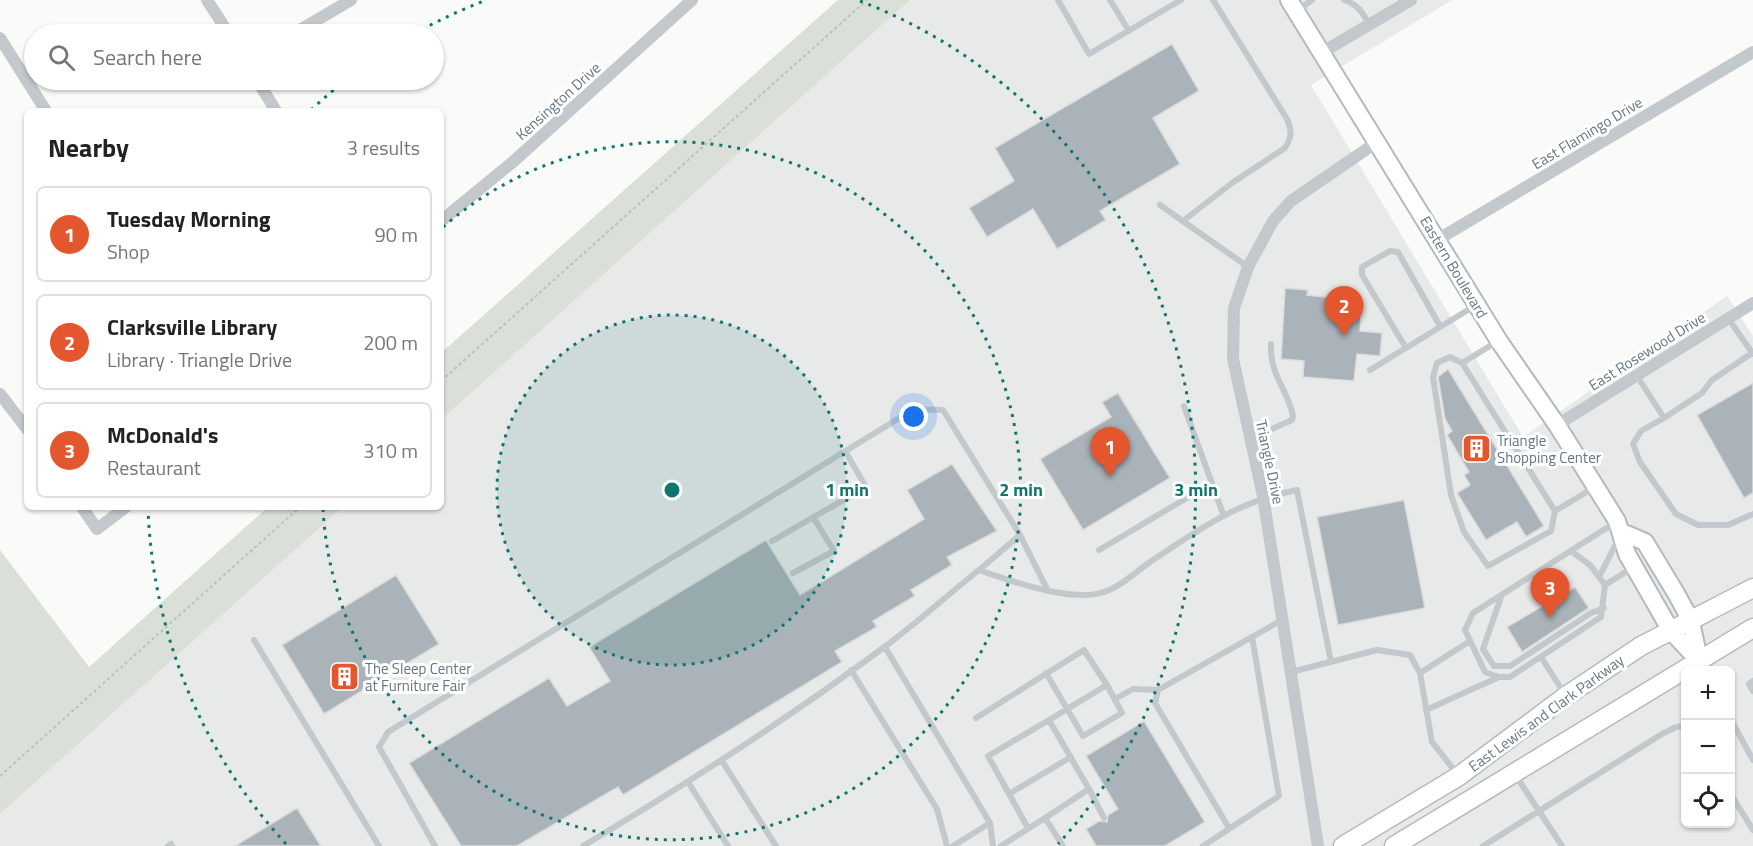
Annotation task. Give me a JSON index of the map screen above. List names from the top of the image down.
{
  "streets": {
    "main road": ["Eastern Boulevard", "East Lewis and Clark Parkway"],
    "street": [
      "Kensington Drive",
      "East Flamingo Drive",
      "East Rosewood Drive",
      "Triangle Drive"
    ]
  },
  "crossings": [
    ["East Flamingo Drive", "Eastern Boulevard"],
    ["Eastern Boulevard", "East Rosewood Drive"],
    ["Eastern Boulevard", "Triangle Drive"],
    ["Eastern Boulevard", "East Lewis and Clark Parkway"]
  ],
  "places": {
    "building": ["Triangle Shopping Center", "The Sleep Center at Furniture Fair"]
  },
  "page": {
    "search": "Search here",
    "heading": ["Nearby", "3 results"],
    "list": [
      {
        "mark": "1",
        "name": "Tuesday Morning",
        "note": "Shop",
        "value": "90 m"
      },
      {
        "mark": "2",
        "name": "Clarksville Library",
        "note": "Library · Triangle Drive",
        "value": "200 m"
      },
      {
        "mark": "3",
        "name": "McDonald's",
        "note": "Restaurant",
        "value": "310 m"
      }
    ],
    "pins": ["2", "1", "3"],
    "map_buttons": ["+", "−"]
  },
  "rings": ["1 min", "2 min", "3 min"]
}
